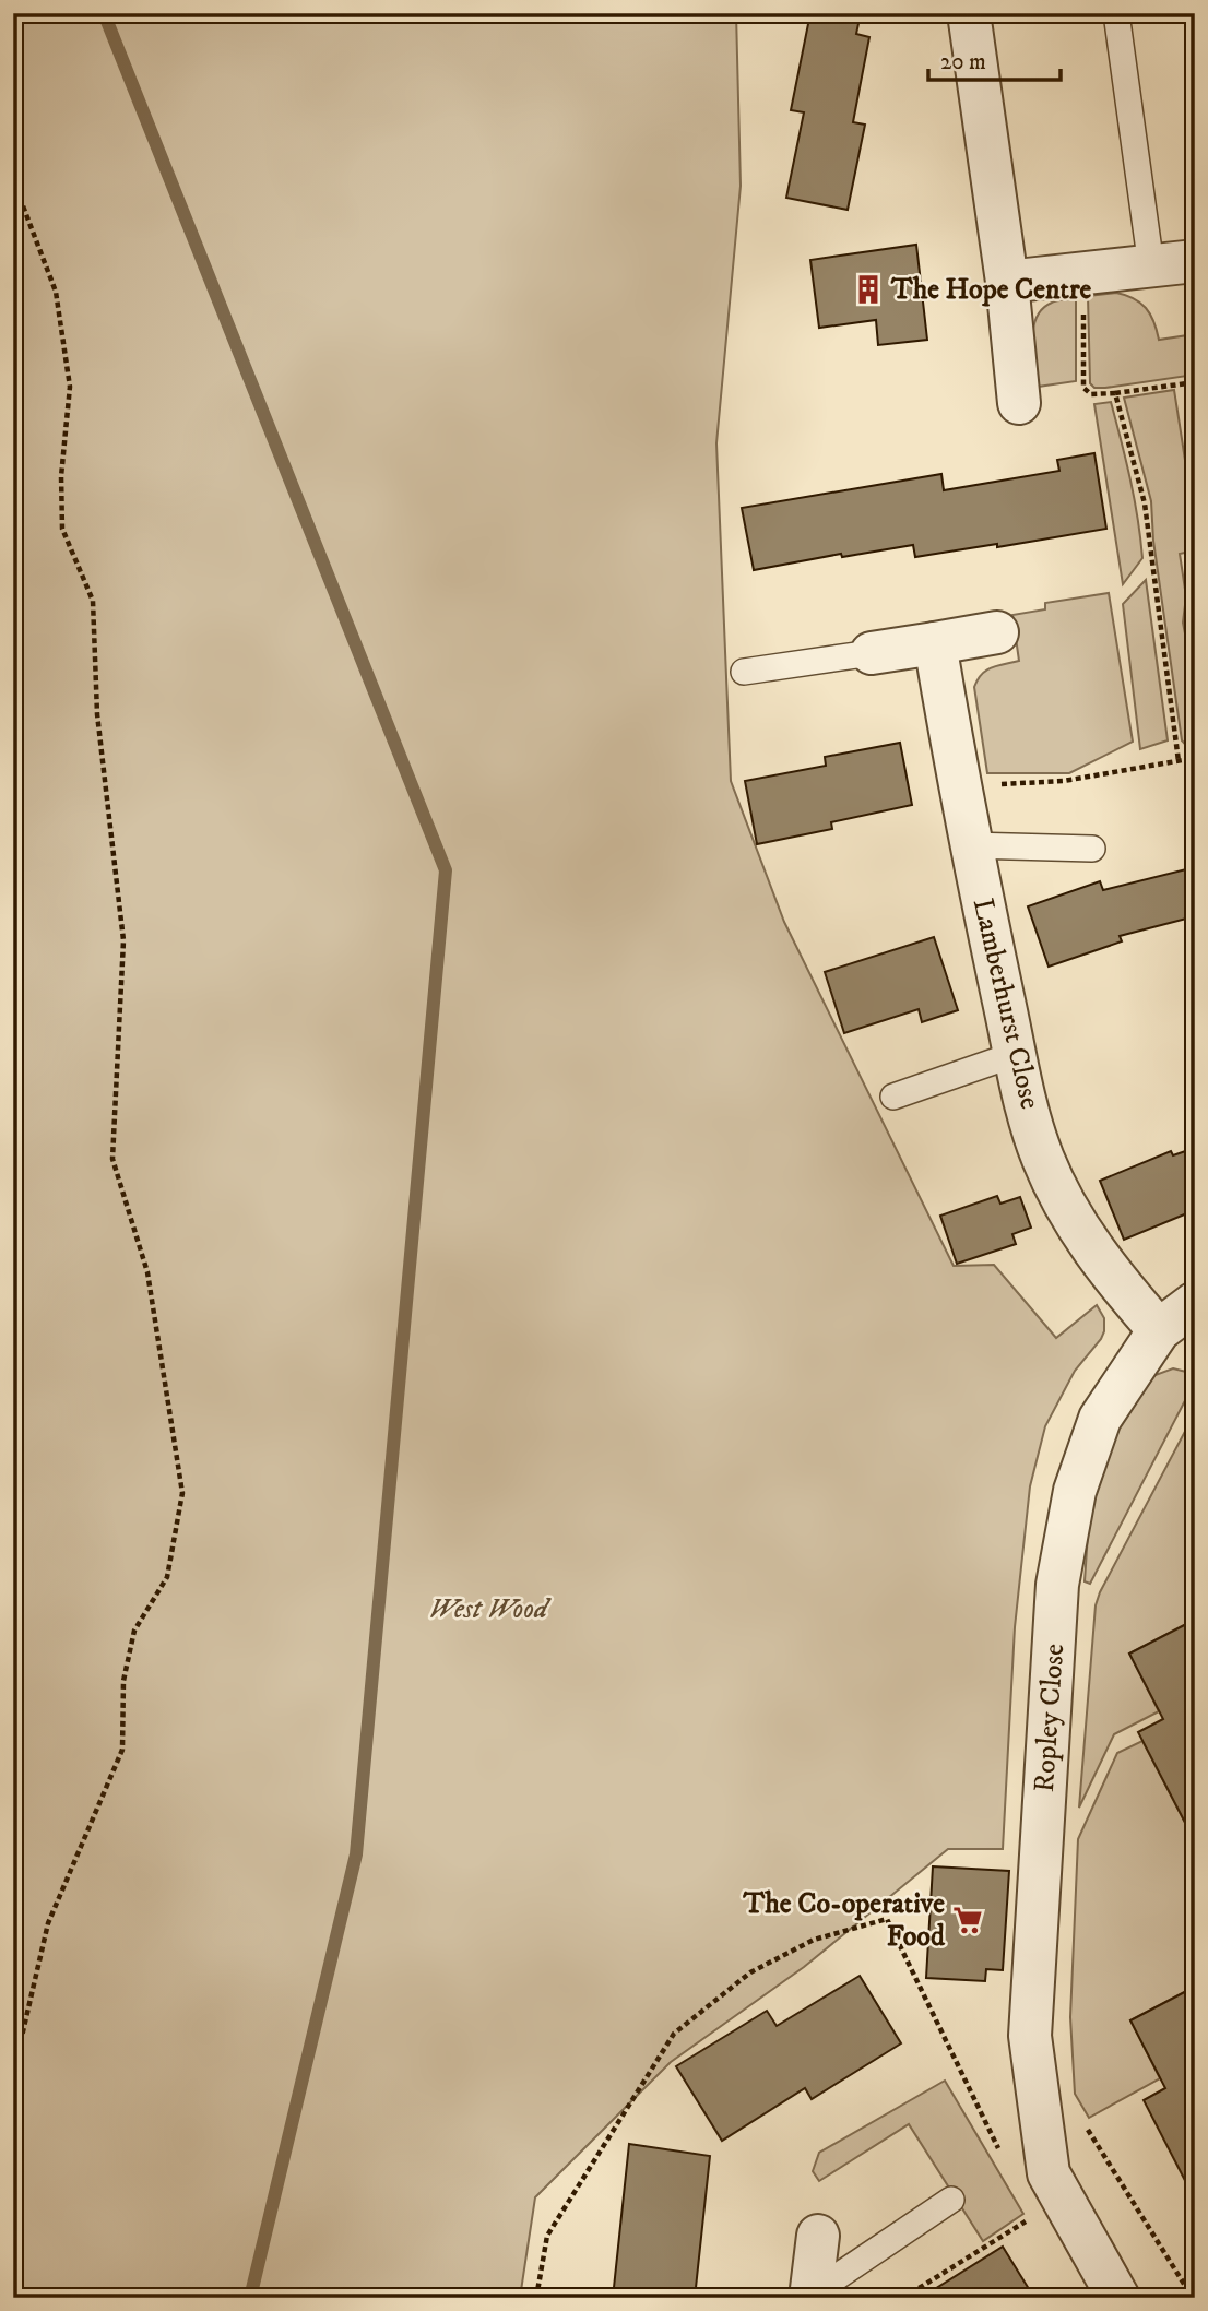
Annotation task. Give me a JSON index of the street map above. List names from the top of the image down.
{
  "streets": {
    "street": ["Lamberhurst Close", "Ropley Close"]
  },
  "crossings": [
    ["Lamberhurst Close", "Ropley Close"]
  ],
  "parks": ["West Wood"],
  "places": {
    "building": ["The Hope Centre"],
    "supermarket": ["The Co-operative Food"]
  },
  "scale_bar": "20 m"
}
